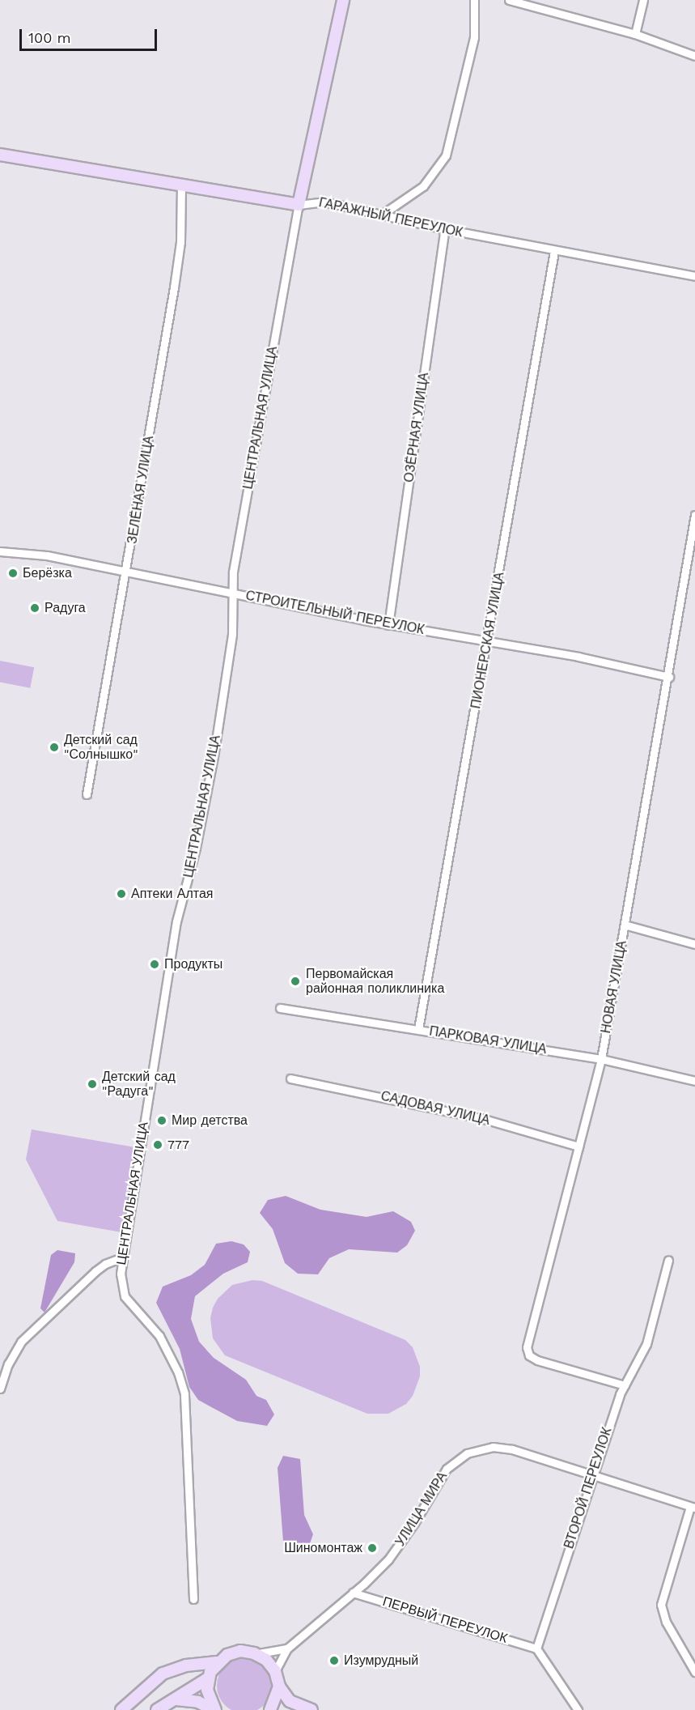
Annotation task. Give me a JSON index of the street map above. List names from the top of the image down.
{
  "streets": {
    "street": [
      "ГАРАЖНЫЙ ПЕРЕУЛОК",
      "ЦЕНТРАЛЬНАЯ УЛИЦА",
      "ОЗЁРНАЯ УЛИЦА",
      "ЗЕЛЁНАЯ УЛИЦА",
      "СТРОИТЕЛЬНЫЙ ПЕРЕУЛОК",
      "ПИОНЕРСКАЯ УЛИЦА",
      "НОВАЯ УЛИЦА",
      "ПАРКОВАЯ УЛИЦА",
      "САДОВАЯ УЛИЦА",
      "ВТОРОЙ ПЕРЕУЛОК",
      "УЛИЦА МИРА",
      "ПЕРВЫЙ ПЕРЕУЛОК"
    ]
  },
  "crossings": [
    ["ГАРАЖНЫЙ ПЕРЕУЛОК", "ЦЕНТРАЛЬНАЯ УЛИЦА"],
    ["ГАРАЖНЫЙ ПЕРЕУЛОК", "ОЗЁРНАЯ УЛИЦА"],
    ["ГАРАЖНЫЙ ПЕРЕУЛОК", "ЗЕЛЁНАЯ УЛИЦА"],
    ["ГАРАЖНЫЙ ПЕРЕУЛОК", "ПИОНЕРСКАЯ УЛИЦА"],
    ["ЦЕНТРАЛЬНАЯ УЛИЦА", "СТРОИТЕЛЬНЫЙ ПЕРЕУЛОК"],
    ["ОЗЁРНАЯ УЛИЦА", "СТРОИТЕЛЬНЫЙ ПЕРЕУЛОК"],
    ["ЗЕЛЁНАЯ УЛИЦА", "СТРОИТЕЛЬНЫЙ ПЕРЕУЛОК"],
    ["СТРОИТЕЛЬНЫЙ ПЕРЕУЛОК", "ПИОНЕРСКАЯ УЛИЦА"],
    ["СТРОИТЕЛЬНЫЙ ПЕРЕУЛОК", "НОВАЯ УЛИЦА"],
    ["ПИОНЕРСКАЯ УЛИЦА", "ПАРКОВАЯ УЛИЦА"],
    ["НОВАЯ УЛИЦА", "ПАРКОВАЯ УЛИЦА"],
    ["НОВАЯ УЛИЦА", "САДОВАЯ УЛИЦА"],
    ["НОВАЯ УЛИЦА", "ВТОРОЙ ПЕРЕУЛОК"],
    ["ВТОРОЙ ПЕРЕУЛОК", "УЛИЦА МИРА"],
    ["ВТОРОЙ ПЕРЕУЛОК", "ПЕРВЫЙ ПЕРЕУЛОК"],
    ["УЛИЦА МИРА", "ПЕРВЫЙ ПЕРЕУЛОК"]
  ],
  "places": [
    "Берёзка",
    "Радуга",
    "Детский сад \"Солнышко\"",
    "Аптеки Алтая",
    "Продукты",
    "Первомайская районная поликлиника",
    "Детский сад \"Радуга\"",
    "Мир детства",
    "777",
    "Шиномонтаж",
    "Изумрудный"
  ],
  "scale_bar": "100 m"
}
